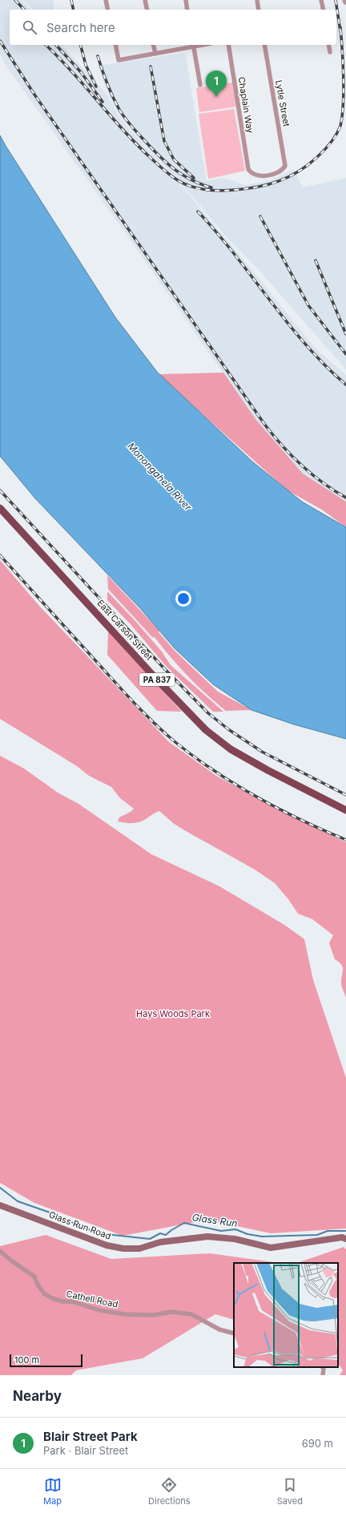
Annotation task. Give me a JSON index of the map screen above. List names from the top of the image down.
{
  "streets": {
    "main road": ["East Carson Street", "PA 837", "Glass Run Road"],
    "street": ["Lytle Street", "Chaplain Way", "Cathell Road"]
  },
  "crossings": [
    ["Lytle Street", "Chaplain Way"]
  ],
  "water": ["Monongahela River", "Glass Run"],
  "parks": ["Hays Woods Park"],
  "scale_bar": "100 m",
  "page": {
    "search": "Search here",
    "pins": "1",
    "scale": "100 m",
    "heading": "Nearby",
    "list": [
      {
        "mark": "1",
        "name": "Blair Street Park",
        "note": "Park · Blair Street",
        "value": "690 m"
      }
    ],
    "nav": ["Map", "Directions", "Saved"]
  }
}
